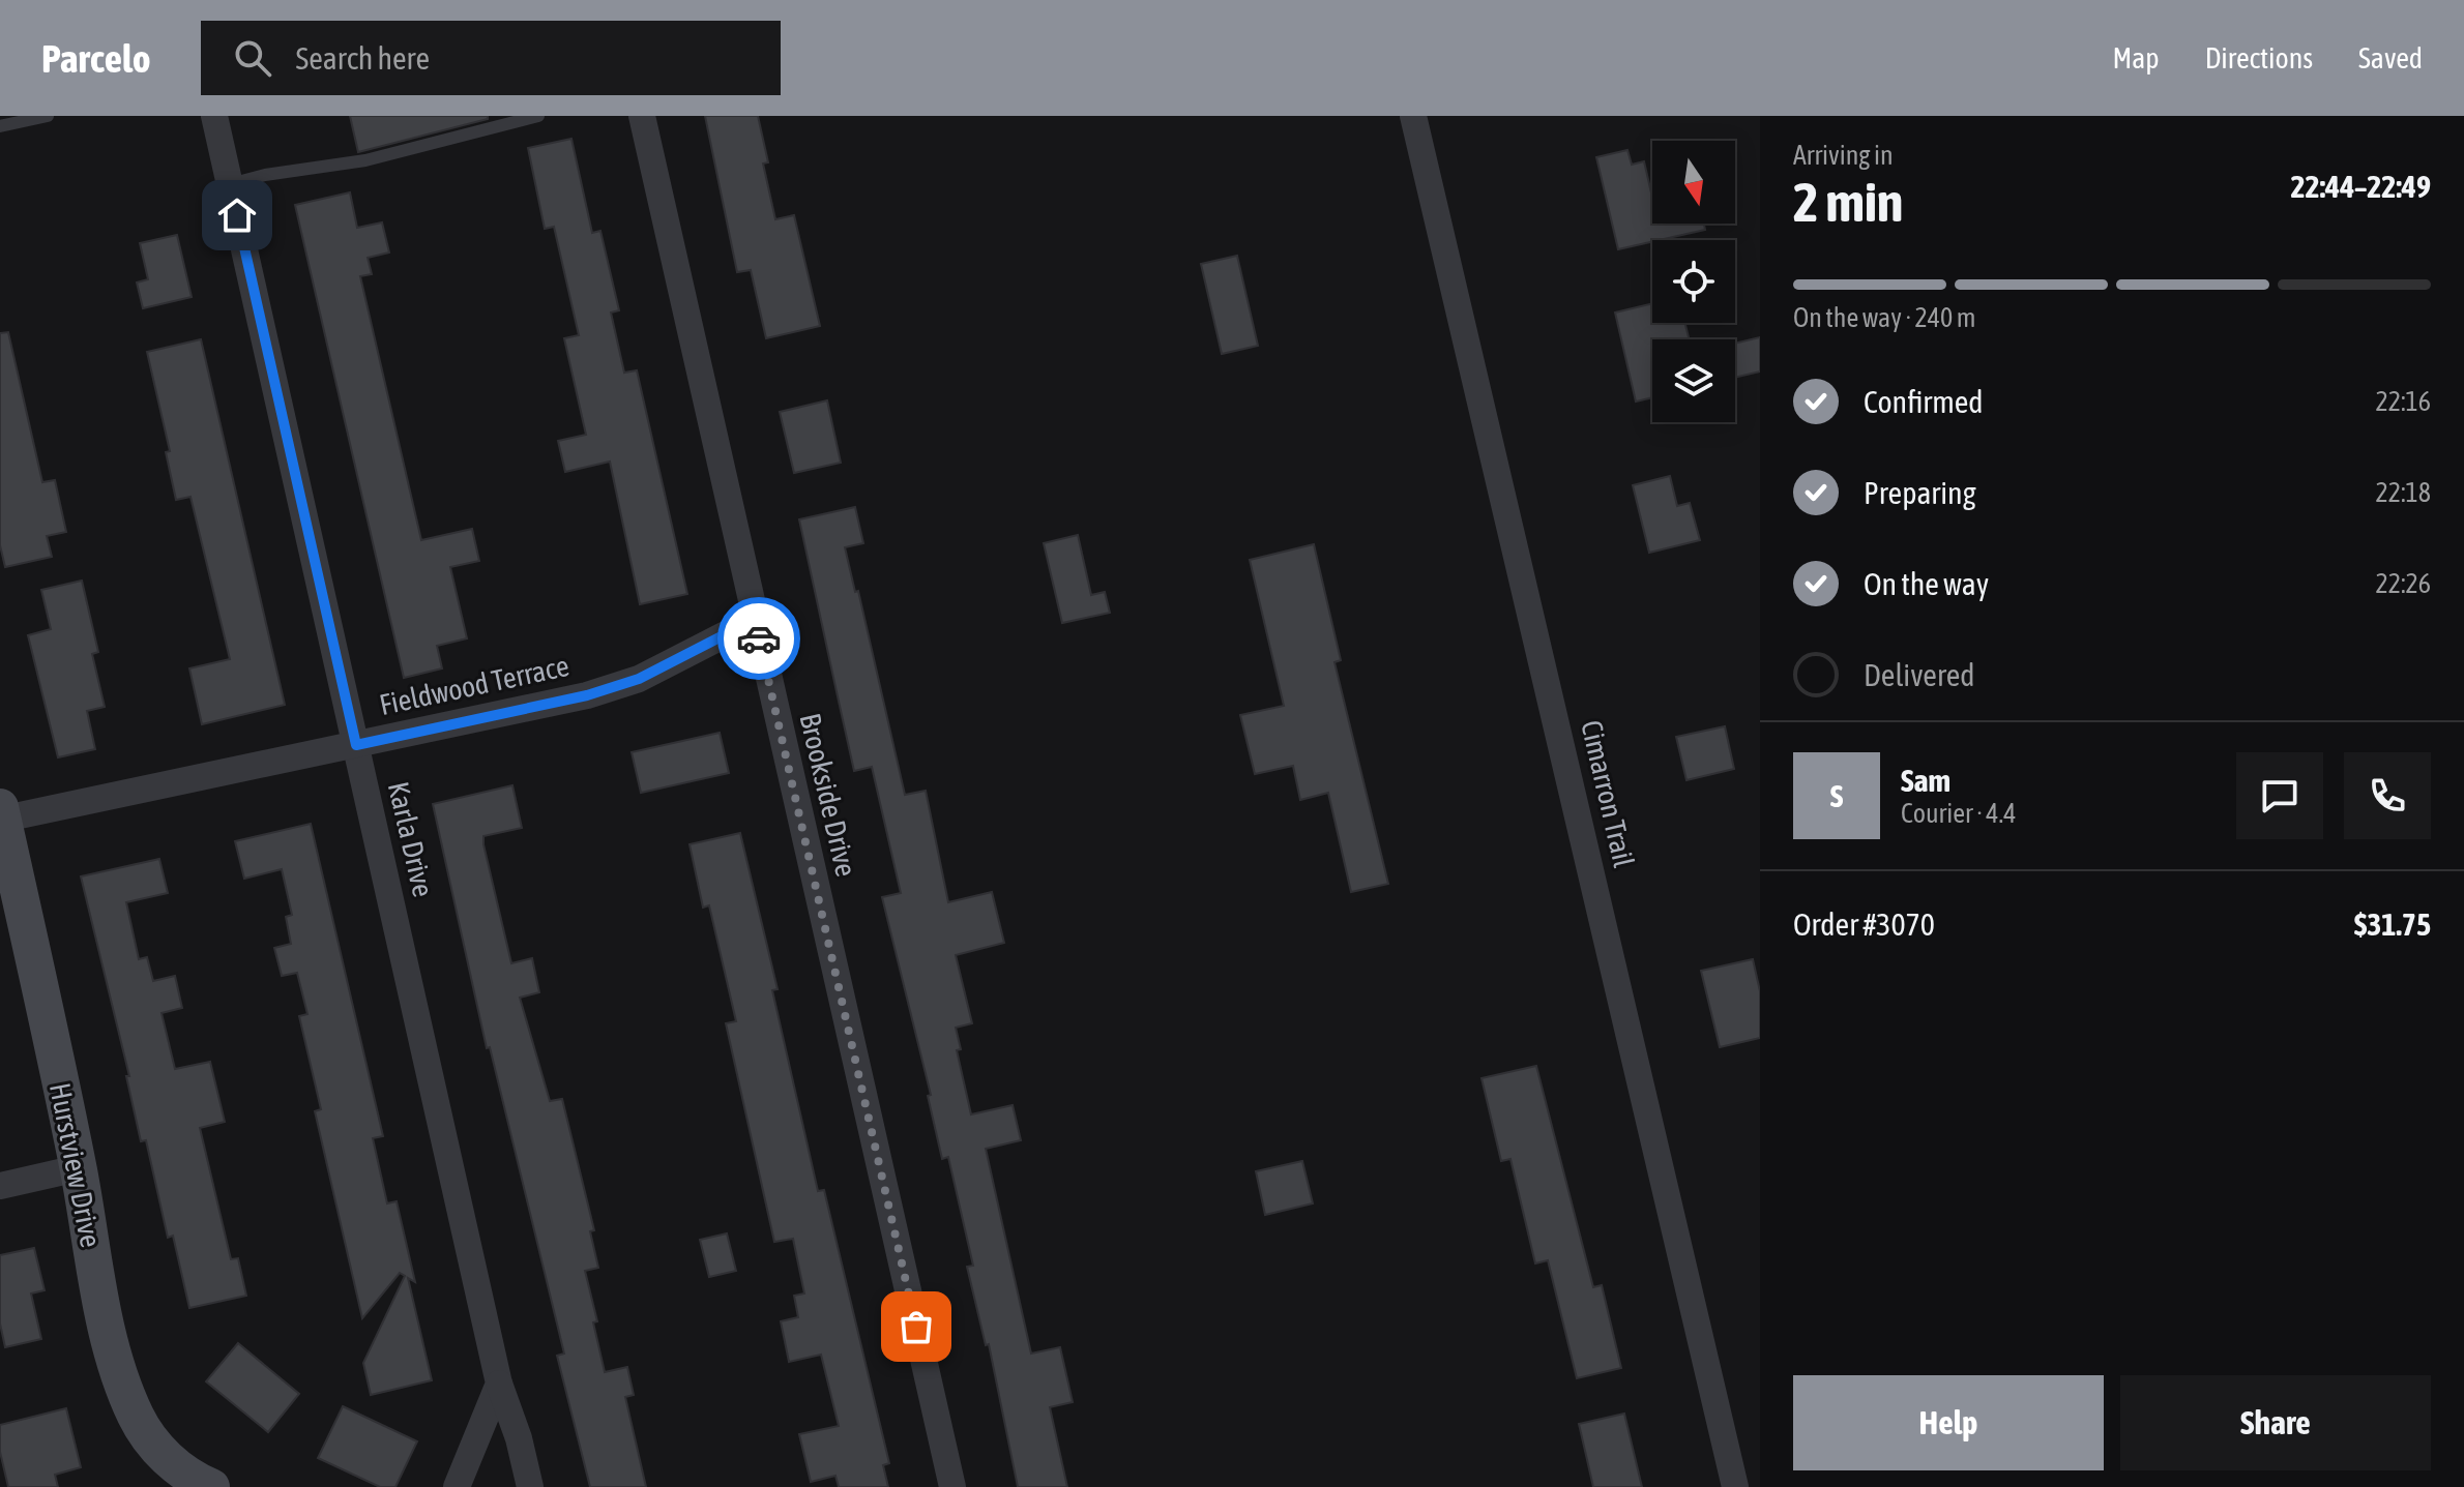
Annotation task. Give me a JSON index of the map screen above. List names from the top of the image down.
{
  "streets": {
    "street": [
      "Fieldwood Terrace",
      "Cimarron Trail",
      "Brookside Drive",
      "Karla Drive",
      "Hurstview Drive"
    ]
  },
  "crossings": [
    ["Fieldwood Terrace", "Brookside Drive"],
    ["Fieldwood Terrace", "Karla Drive"],
    ["Fieldwood Terrace", "Hurstview Drive"]
  ],
  "north": "bottom",
  "page": {
    "header": "Parcelo",
    "search": "Search here",
    "nav": ["Map", "Directions", "Saved"],
    "heading": ["2 min", "Arriving in", "22:44–22:49"],
    "panel": [
      "Sam",
      "Courier · 4.4",
      "Order #3070",
      "$31.75"
    ],
    "bar": "On the way · 240 m",
    "list": [
      ["Confirmed", "22:16"],
      ["Preparing", "22:18"],
      ["On the way", "22:26"],
      "Delivered"
    ],
    "round": "S",
    "buttons": ["Help", "Share"]
  }
}
